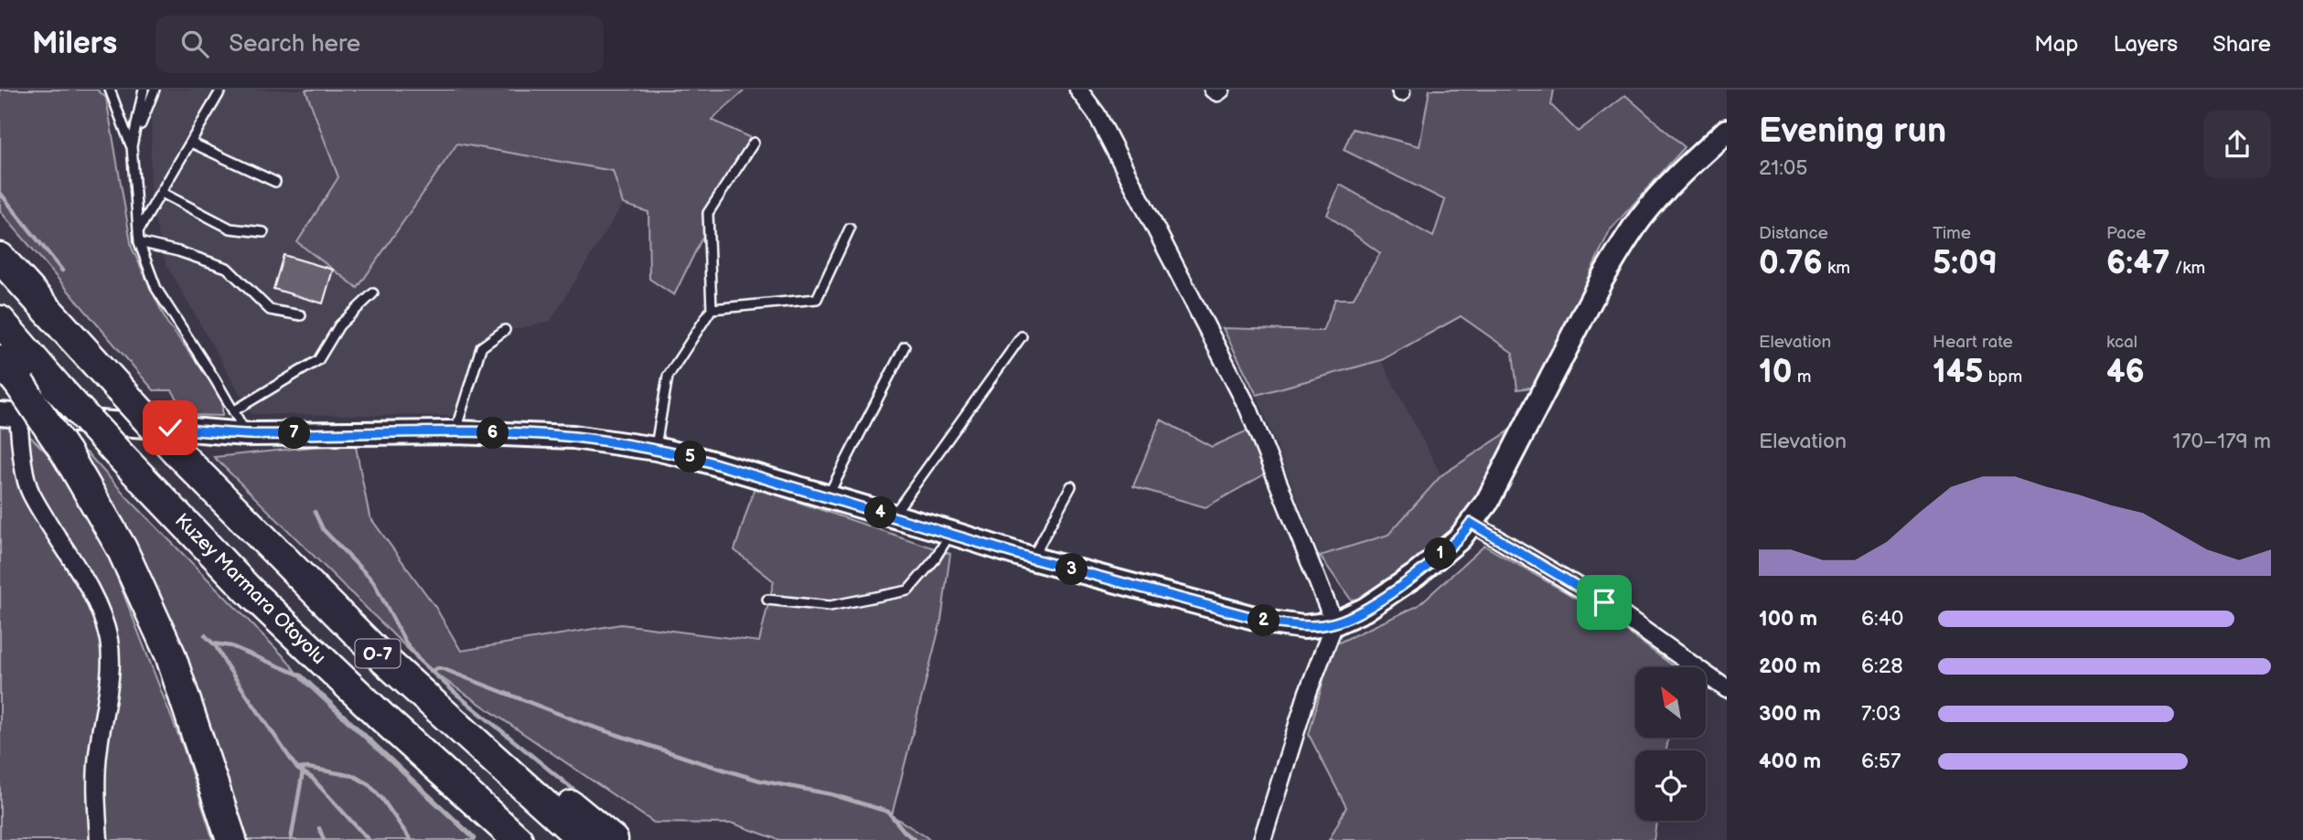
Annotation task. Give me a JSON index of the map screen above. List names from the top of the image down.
{
  "streets": {
    "highway": ["Kuzey Marmara Otoyolu", "O-7"]
  },
  "north": "top left",
  "page": {
    "header": "Milers",
    "search": "Search here",
    "nav": ["Map", "Layers", "Share"],
    "heading": ["Evening run", "21:05"],
    "stats": [
      ["Distance", "0.76 km"],
      ["Time", "5:09"],
      ["Pace", "6:47 /km"],
      ["Elevation", "10 m"],
      ["Heart rate", "145 bpm"],
      ["kcal", "46"]
    ],
    "chart": ["Elevation", "170–179 m"],
    "pins": [
      "6",
      "7",
      "5",
      "4",
      "1",
      "3",
      "2"
    ],
    "list": [
      {
        "name": "100 m",
        "note": "6:40"
      },
      {
        "name": "200 m",
        "note": "6:28"
      },
      {
        "name": "300 m",
        "note": "7:03"
      },
      {
        "name": "400 m",
        "note": "6:57"
      }
    ]
  }
}
